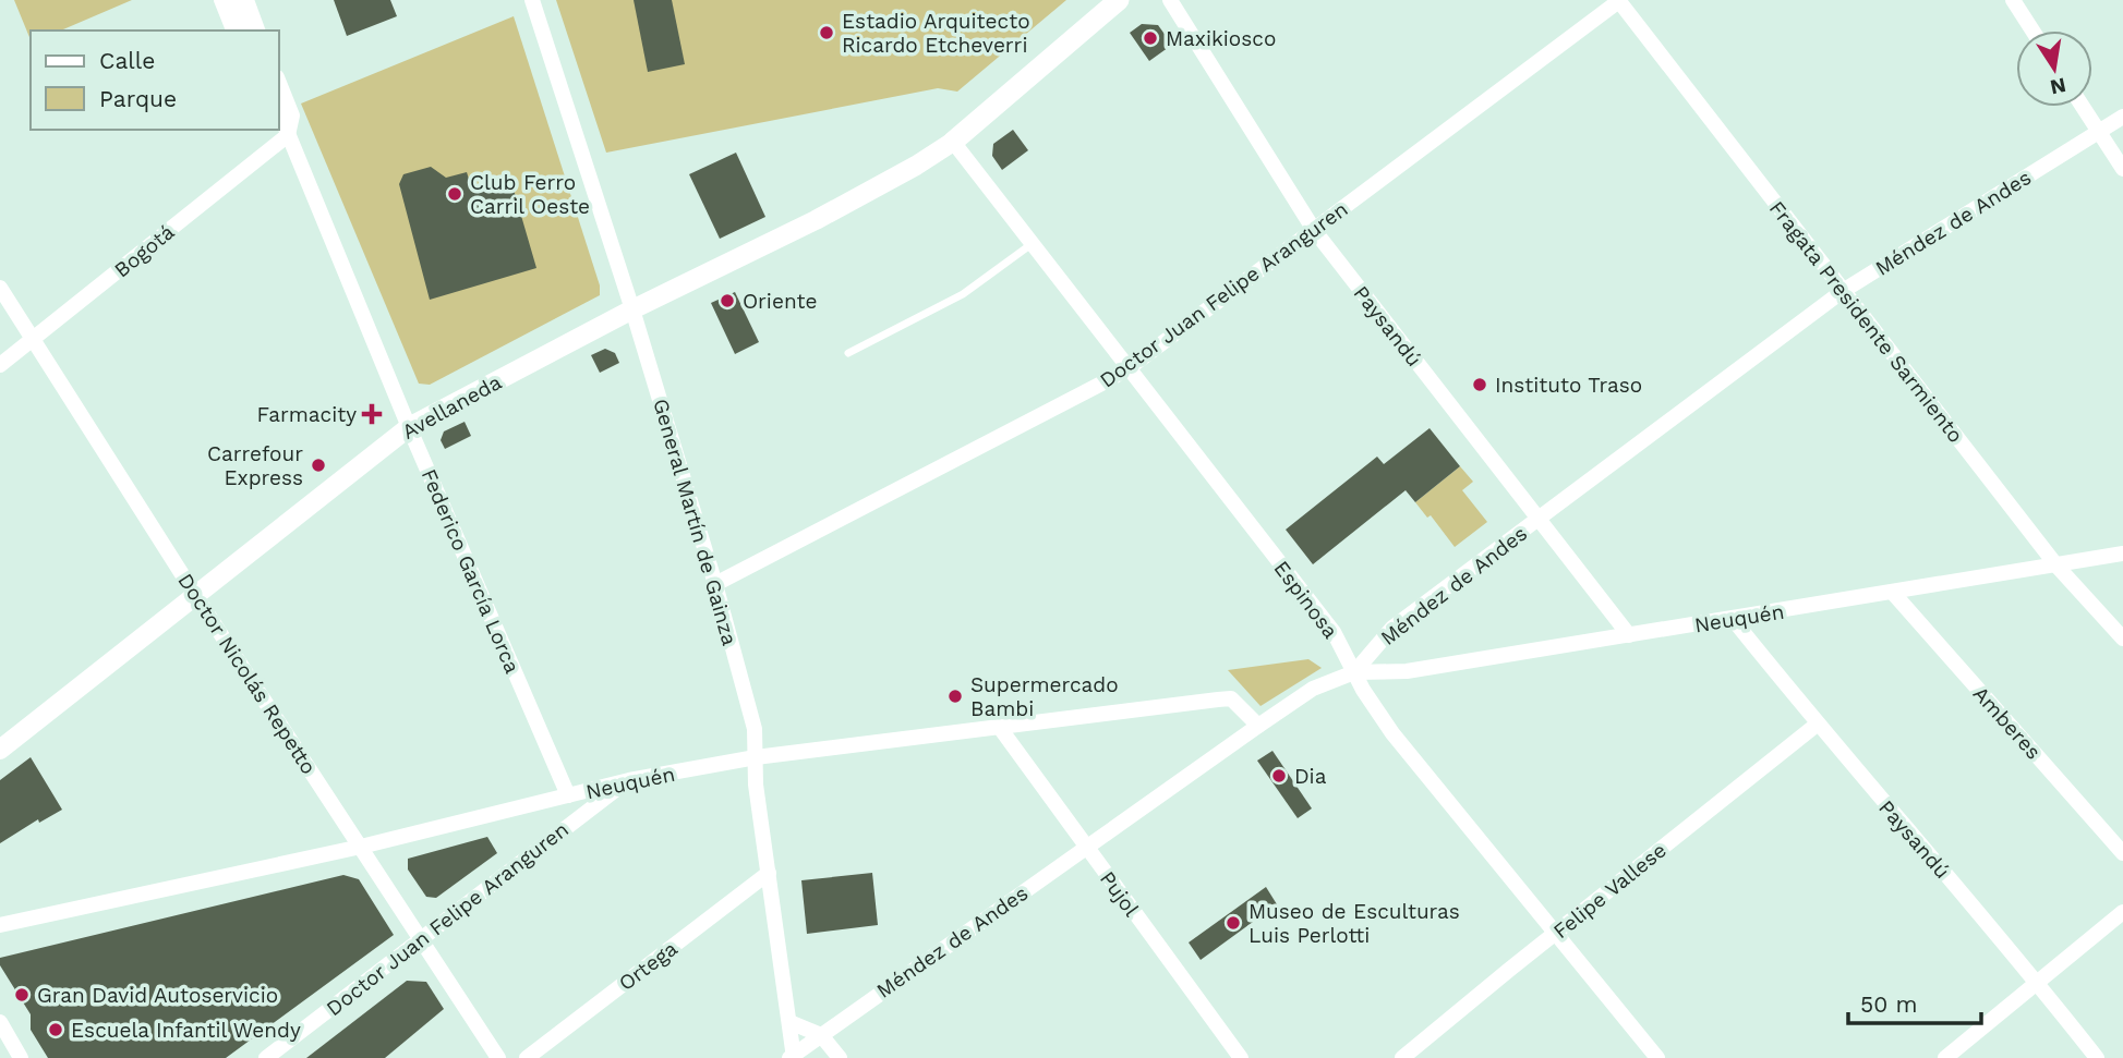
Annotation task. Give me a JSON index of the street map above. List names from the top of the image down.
{
  "streets": {
    "street": [
      "Méndez de Andes",
      "Bogotá",
      "Doctor Juan Felipe Aranguren",
      "Fragata Presidente Sarmiento",
      "Paysandú",
      "Avellaneda",
      "General Martín de Gainza",
      "Federico García Lorca",
      "Espinosa",
      "Neuquén",
      "Doctor Nicolás Repetto",
      "Amberes",
      "Felipe Vallese",
      "Pujol",
      "Ortega"
    ]
  },
  "crossings": [
    ["Méndez de Andes", "Fragata Presidente Sarmiento"],
    ["Méndez de Andes", "Paysandú"],
    ["Méndez de Andes", "General Martín de Gainza"],
    ["Méndez de Andes", "Espinosa"],
    ["Méndez de Andes", "Neuquén"],
    ["Méndez de Andes", "Pujol"],
    ["Bogotá", "Federico García Lorca"],
    ["Bogotá", "Doctor Nicolás Repetto"],
    ["Doctor Juan Felipe Aranguren", "Fragata Presidente Sarmiento"],
    ["Doctor Juan Felipe Aranguren", "Paysandú"],
    ["Doctor Juan Felipe Aranguren", "General Martín de Gainza"],
    ["Doctor Juan Felipe Aranguren", "Espinosa"],
    ["Doctor Juan Felipe Aranguren", "Neuquén"],
    ["Doctor Juan Felipe Aranguren", "Doctor Nicolás Repetto"],
    ["Fragata Presidente Sarmiento", "Neuquén"],
    ["Paysandú", "Neuquén"],
    ["Paysandú", "Felipe Vallese"],
    ["Avellaneda", "General Martín de Gainza"],
    ["Avellaneda", "Federico García Lorca"],
    ["Avellaneda", "Espinosa"],
    ["Avellaneda", "Doctor Nicolás Repetto"],
    ["General Martín de Gainza", "Neuquén"],
    ["General Martín de Gainza", "Ortega"],
    ["Federico García Lorca", "Neuquén"],
    ["Espinosa", "Neuquén"],
    ["Espinosa", "Felipe Vallese"],
    ["Neuquén", "Doctor Nicolás Repetto"],
    ["Neuquén", "Amberes"],
    ["Neuquén", "Pujol"]
  ],
  "places": {
    "other": [
      "Estadio Arquitecto Ricardo Etcheverri",
      "Maxikiosco",
      "Club Ferro Carril Oeste",
      "Oriente",
      "Instituto Traso",
      "Carrefour Express",
      "Supermercado Bambi",
      "Dia",
      "Museo de Esculturas Luis Perlotti",
      "Gran David Autoservicio",
      "Escuela Infantil Wendy"
    ],
    "health": ["Farmacity"]
  },
  "legend": ["Calle", "Parque"],
  "scale_bar": "50 m",
  "north": "bottom"
}
